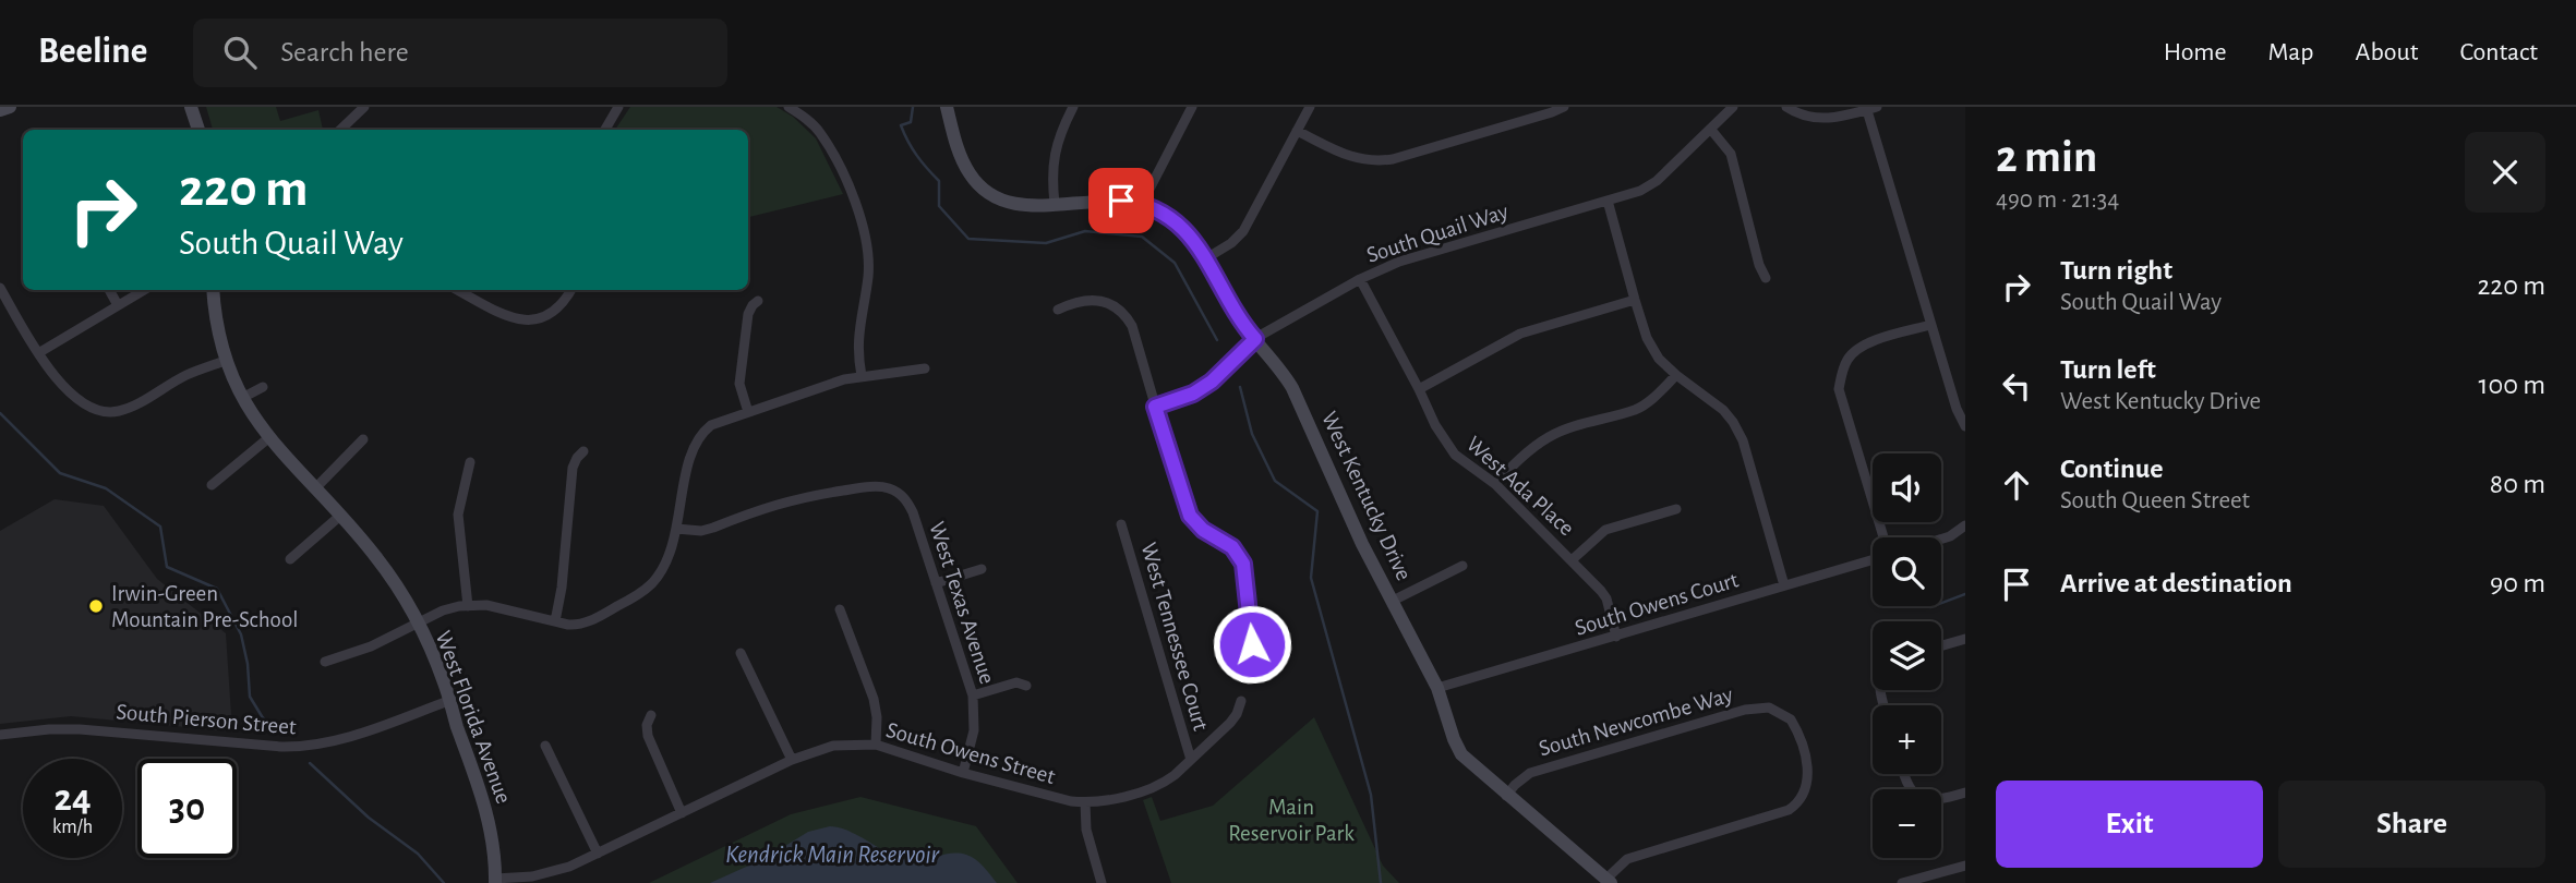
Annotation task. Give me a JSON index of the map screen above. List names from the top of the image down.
{
  "streets": {
    "street": [
      "South Quail Way",
      "West Ada Place",
      "West Kentucky Drive",
      "West Texas Avenue",
      "South Owens Court",
      "West Tennessee Court",
      "West Florida Avenue",
      "South Pierson Street",
      "South Newcombe Way",
      "South Owens Street"
    ]
  },
  "crossings": [
    ["South Quail Way", "West Ada Place"],
    ["South Quail Way", "West Kentucky Drive"],
    ["West Ada Place", "South Owens Court"],
    ["West Kentucky Drive", "South Owens Court"],
    ["West Kentucky Drive", "South Newcombe Way"],
    ["West Texas Avenue", "South Owens Street"],
    ["West Tennessee Court", "South Owens Street"],
    ["West Florida Avenue", "South Pierson Street"],
    ["West Florida Avenue", "South Owens Street"]
  ],
  "water": ["Kendrick Main Reservoir"],
  "parks": ["Main Reservoir Park"],
  "places": ["Irwin-Green Mountain Pre-School"],
  "page": {
    "header": "Beeline",
    "search": "Search here",
    "nav": [
      "Home",
      "Map",
      "About",
      "Contact"
    ],
    "heading": ["2 min", "490 m · 21:34"],
    "turn": ["220 m", "South Quail Way"],
    "list": [
      {
        "name": "Turn right",
        "note": "South Quail Way",
        "value": "220 m"
      },
      {
        "name": "Turn left",
        "note": "West Kentucky Drive",
        "value": "100 m"
      },
      {
        "name": "Continue",
        "note": "South Queen Street",
        "value": "80 m"
      },
      {
        "name": "Arrive at destination",
        "value": "90 m"
      }
    ],
    "map_buttons": ["+", "−"],
    "speed": "24 km/h",
    "limit": "30",
    "buttons": ["Exit", "Share"]
  }
}
